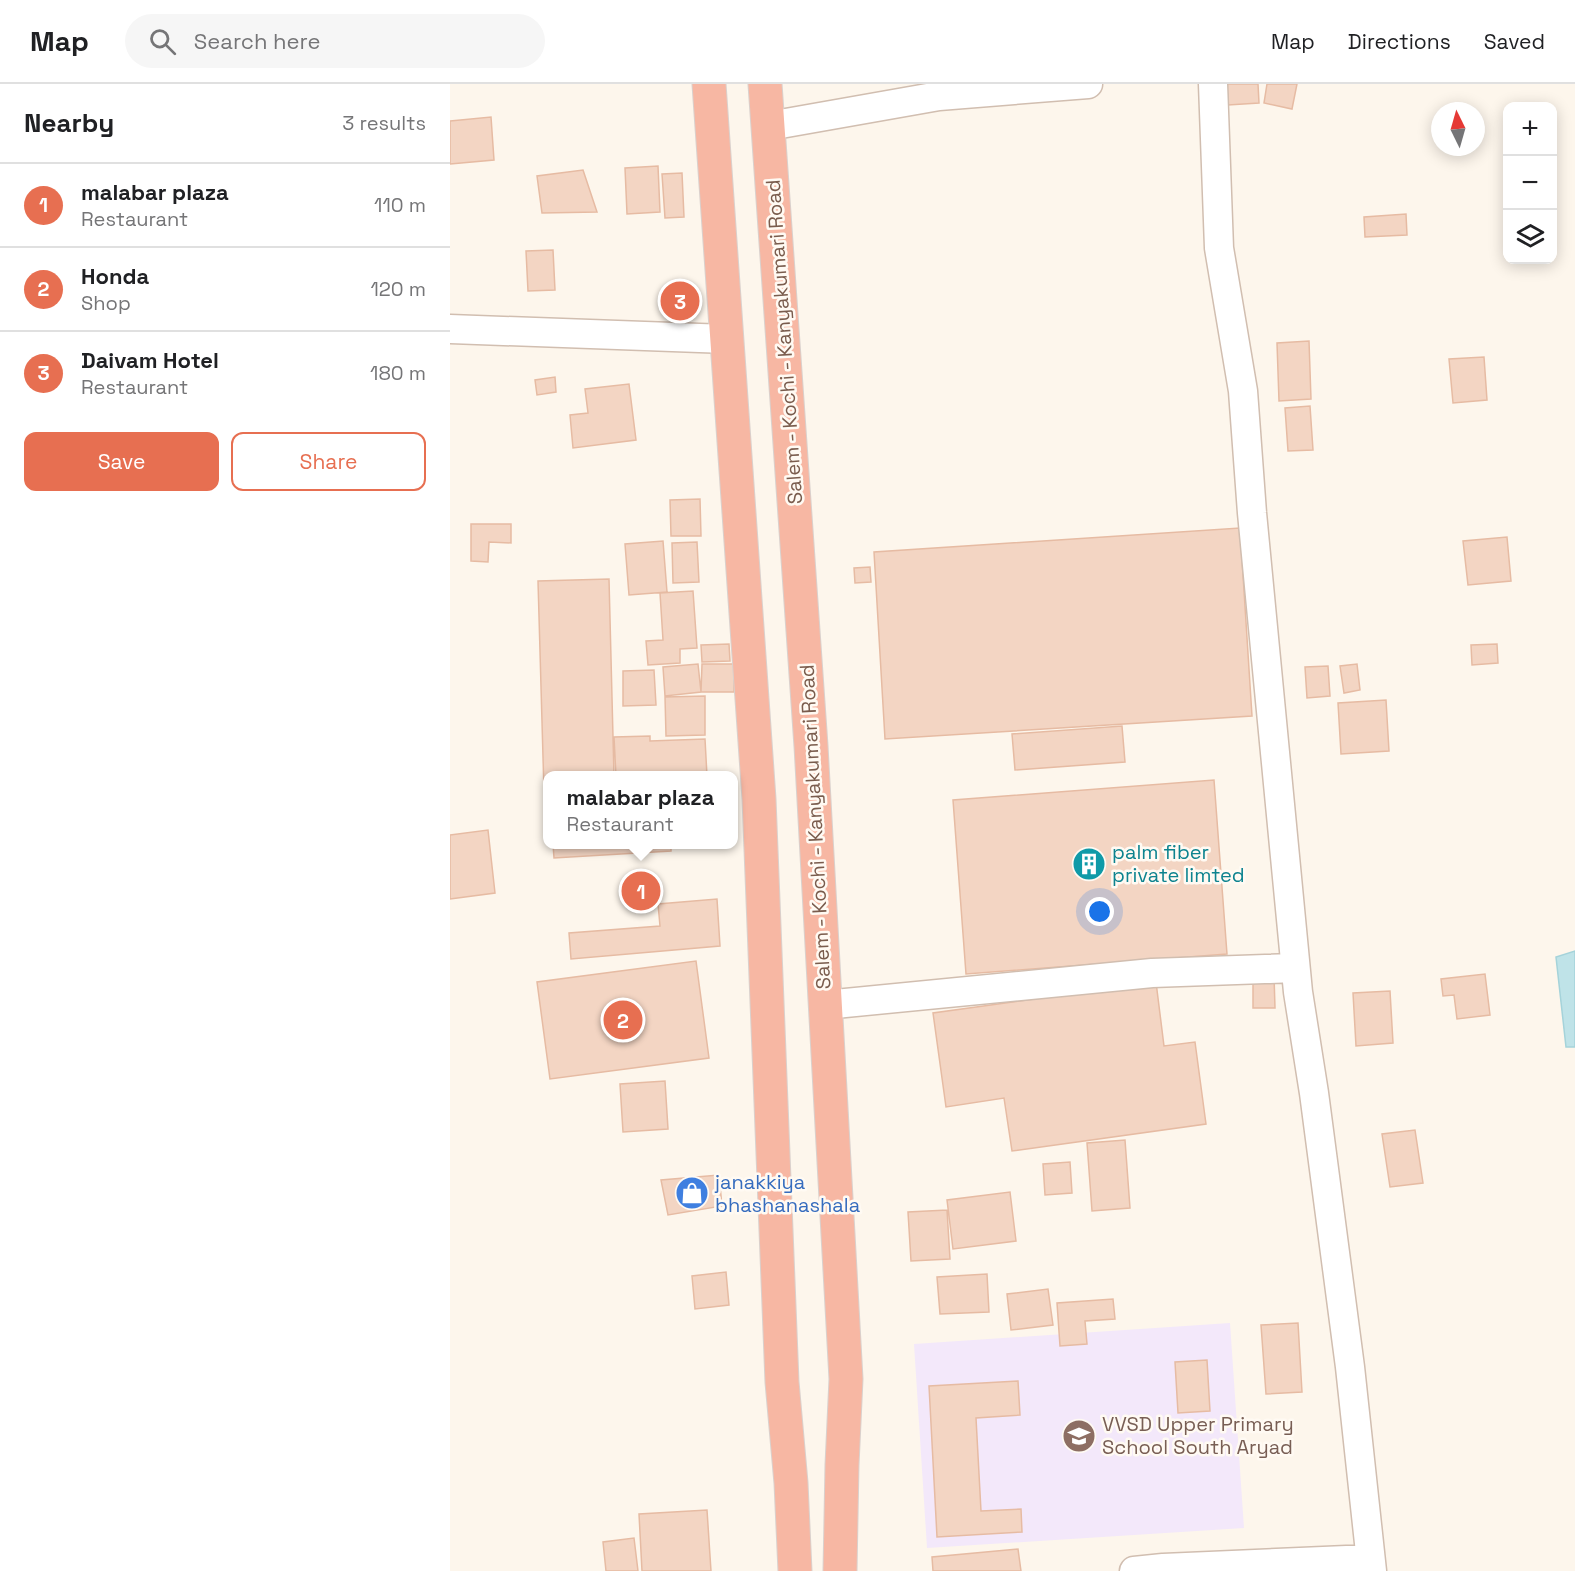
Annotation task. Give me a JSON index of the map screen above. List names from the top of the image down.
{
  "streets": {
    "highway": ["Salem - Kochi - Kanyakumari Road"]
  },
  "places": {
    "building": ["palm fiber private limted"],
    "shop": ["janakkiya bhashanashala"],
    "school or university": ["VVSD Upper Primary School South Aryad"]
  },
  "north": "top",
  "page": {
    "header": "Map",
    "search": "Search here",
    "nav": ["Map", "Directions", "Saved"],
    "heading": ["Nearby", "3 results"],
    "map_buttons": ["+", "−"],
    "list": [
      {
        "mark": "1",
        "name": "malabar plaza",
        "note": "Restaurant",
        "value": "110 m"
      },
      {
        "mark": "2",
        "name": "Honda",
        "note": "Shop",
        "value": "120 m"
      },
      {
        "mark": "3",
        "name": "Daivam Hotel",
        "note": "Restaurant",
        "value": "180 m"
      }
    ],
    "pins": ["3", "1", "2"],
    "buttons": ["Save", "Share"],
    "popup": ["malabar plaza", "Restaurant"]
  }
}
